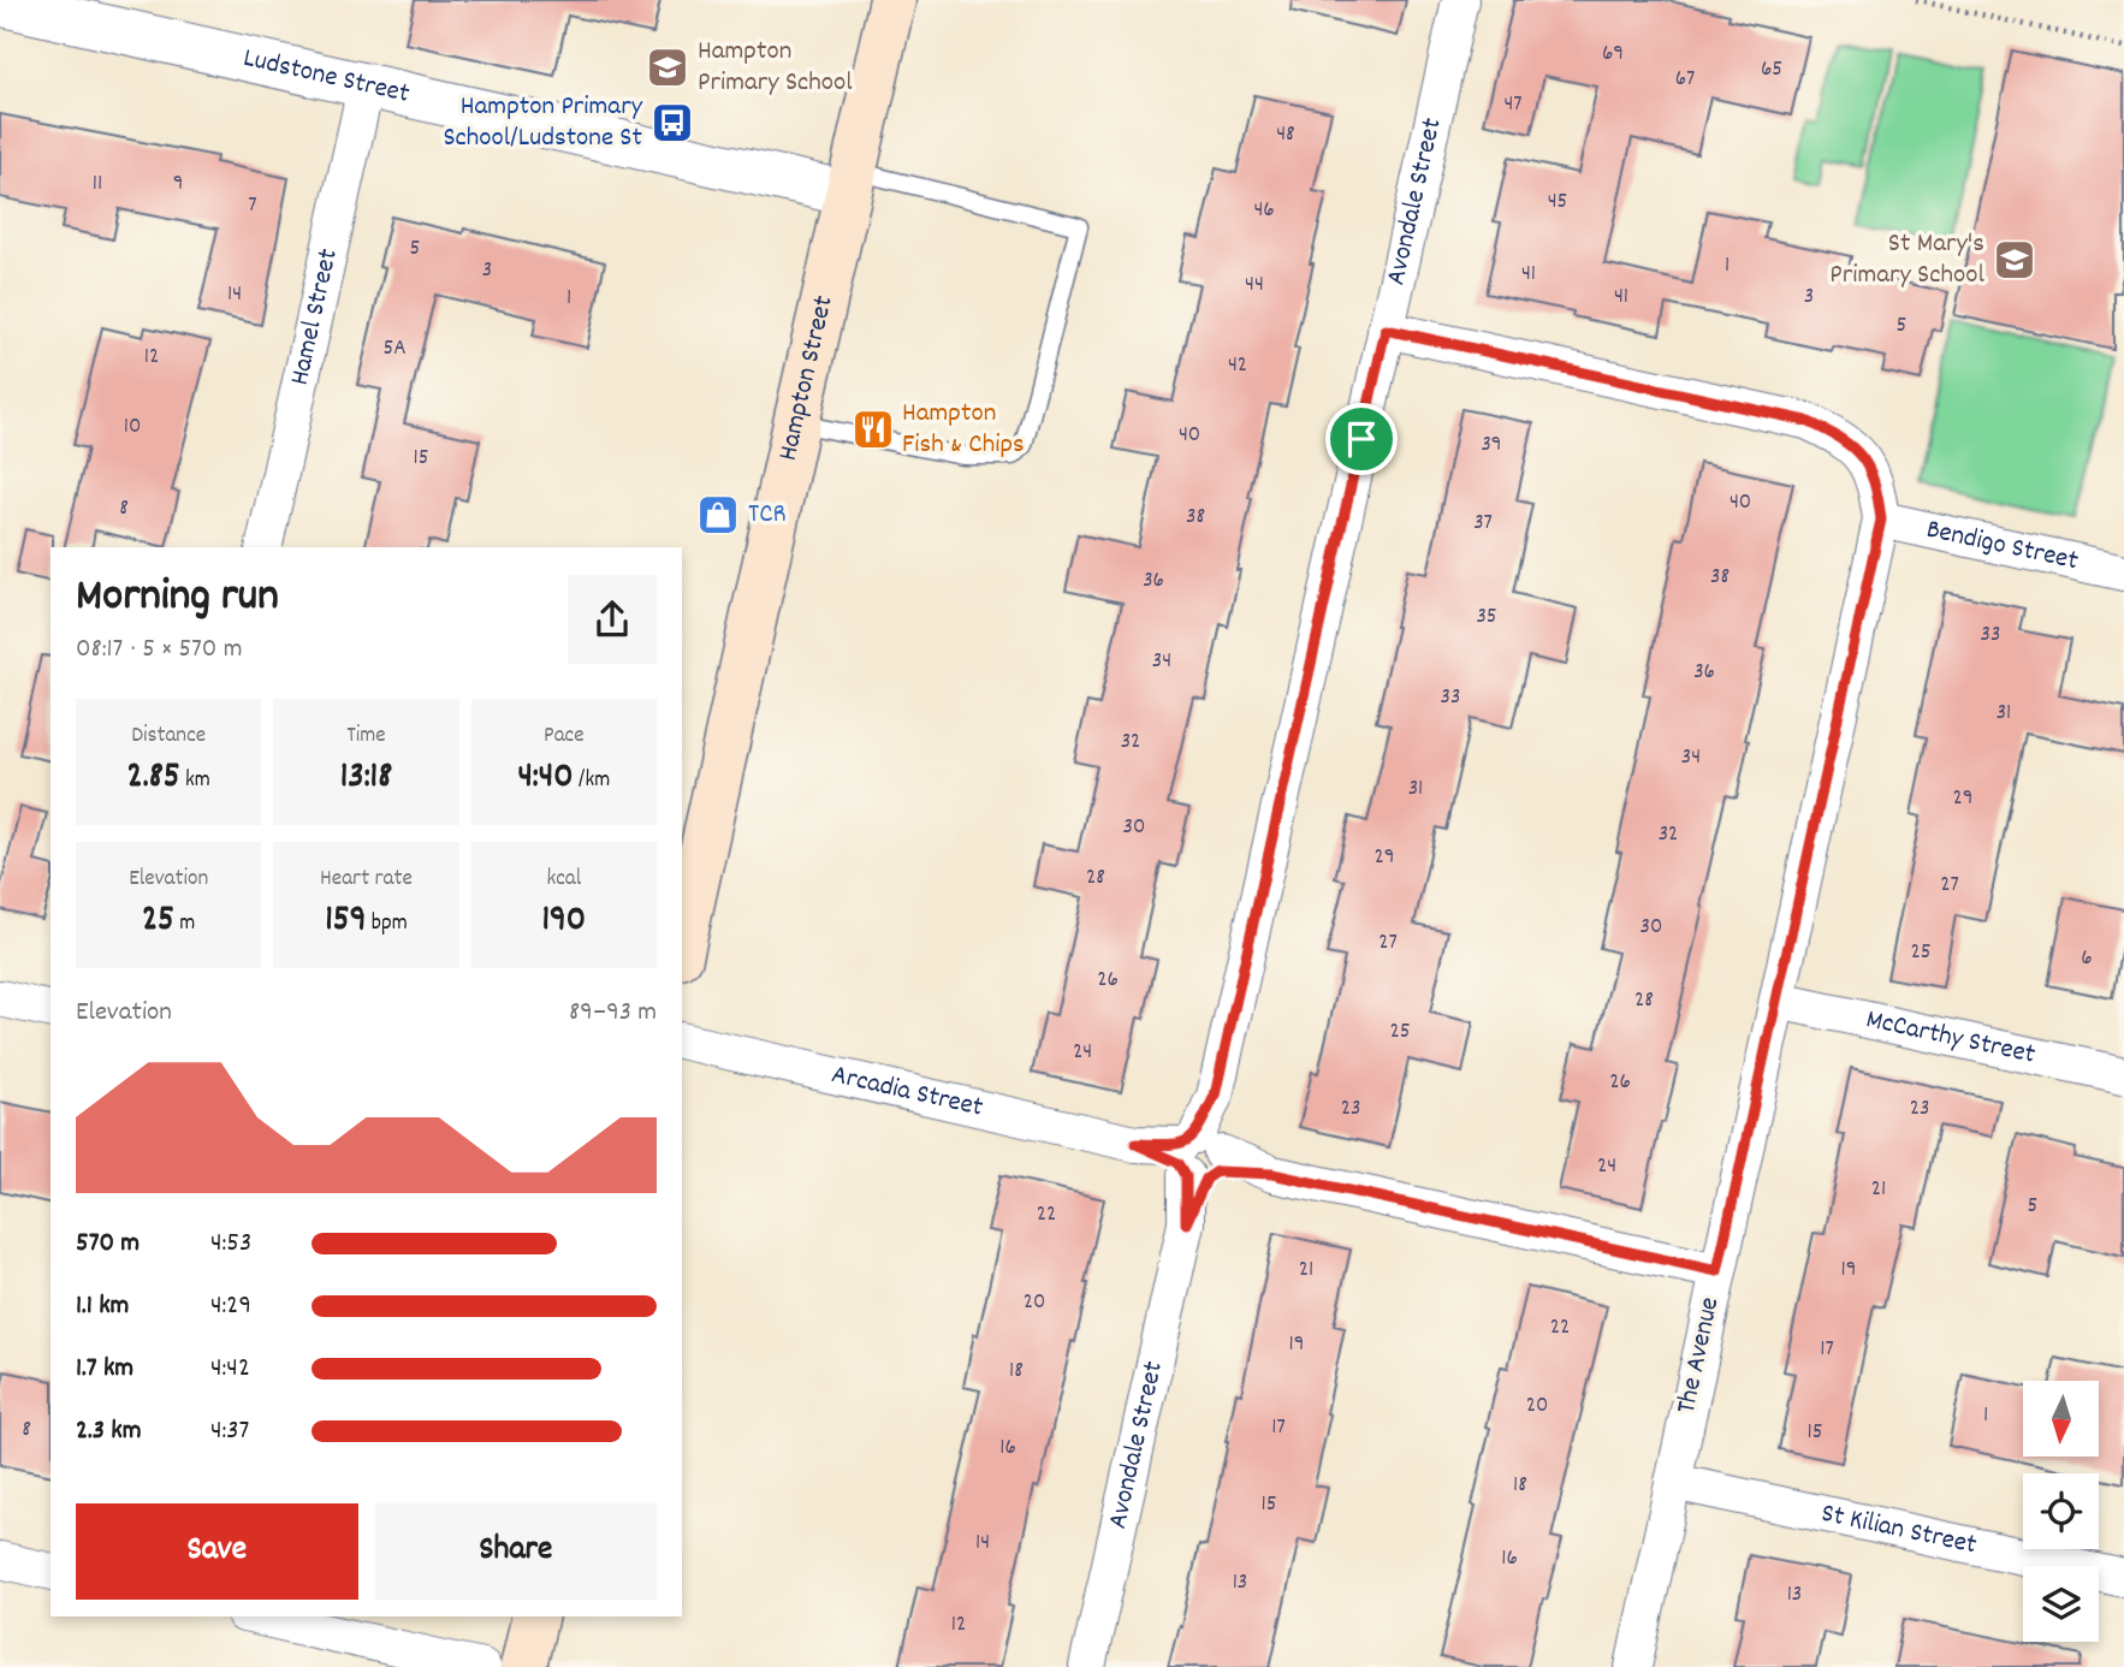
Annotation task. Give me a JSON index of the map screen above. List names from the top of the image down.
{
  "streets": {
    "main road": ["Hampton Street"],
    "street": [
      "Ludstone Street",
      "Avondale Street",
      "Hamel Street",
      "Bendigo Street",
      "McCarthy Street",
      "Arcadia Street",
      "The Avenue",
      "St Kilian Street"
    ]
  },
  "crossings": [
    ["Ludstone Street", "Hamel Street"],
    ["Ludstone Street", "Hampton Street"],
    ["Avondale Street", "Arcadia Street"],
    ["Avondale Street", "The Avenue"],
    ["Bendigo Street", "The Avenue"],
    ["McCarthy Street", "The Avenue"],
    ["Arcadia Street", "The Avenue"],
    ["The Avenue", "St Kilian Street"]
  ],
  "places": {
    "school or university": ["Hampton Primary School", "St Mary's Primary School"],
    "bus stop": ["Hampton Primary School/Ludstone St"],
    "restaurant": ["Hampton Fish & Chips"],
    "shop": ["TCR"]
  },
  "house_numbers": [
    "69",
    "65",
    "67",
    "47",
    "48",
    "11",
    "9",
    "45",
    "7",
    "46",
    "5",
    "1",
    "3",
    "41",
    "44",
    "14",
    "41",
    "3",
    "1",
    "5",
    "5A",
    "12",
    "42",
    "10",
    "40",
    "39",
    "15",
    "40",
    "8",
    "38",
    "37",
    "38",
    "36",
    "35",
    "33",
    "34",
    "36",
    "33",
    "31",
    "32",
    "34",
    "31",
    "29",
    "30",
    "32",
    "29",
    "28",
    "27",
    "30",
    "27",
    "25",
    "6",
    "26",
    "28",
    "25",
    "24",
    "26",
    "23",
    "23",
    "24",
    "21",
    "5",
    "22",
    "21",
    "19",
    "20",
    "22",
    "19",
    "17",
    "18",
    "20",
    "1",
    "17",
    "8",
    "15",
    "16",
    "18",
    "15",
    "14",
    "16",
    "13",
    "13",
    "12"
  ],
  "north": "bottom",
  "page": {
    "heading": ["Morning run", "08:17 · 5 × 570 m"],
    "stats": [
      ["Distance", "2.85 km"],
      ["Time", "13:18"],
      ["Pace", "4:40 /km"],
      ["Elevation", "25 m"],
      ["Heart rate", "159 bpm"],
      ["kcal", "190"]
    ],
    "chart": ["Elevation", "89–93 m"],
    "list": [
      {
        "name": "570 m",
        "note": "4:53"
      },
      {
        "name": "1.1 km",
        "note": "4:29"
      },
      {
        "name": "1.7 km",
        "note": "4:42"
      },
      {
        "name": "2.3 km",
        "note": "4:37"
      }
    ],
    "buttons": ["Save", "Share"]
  }
}
